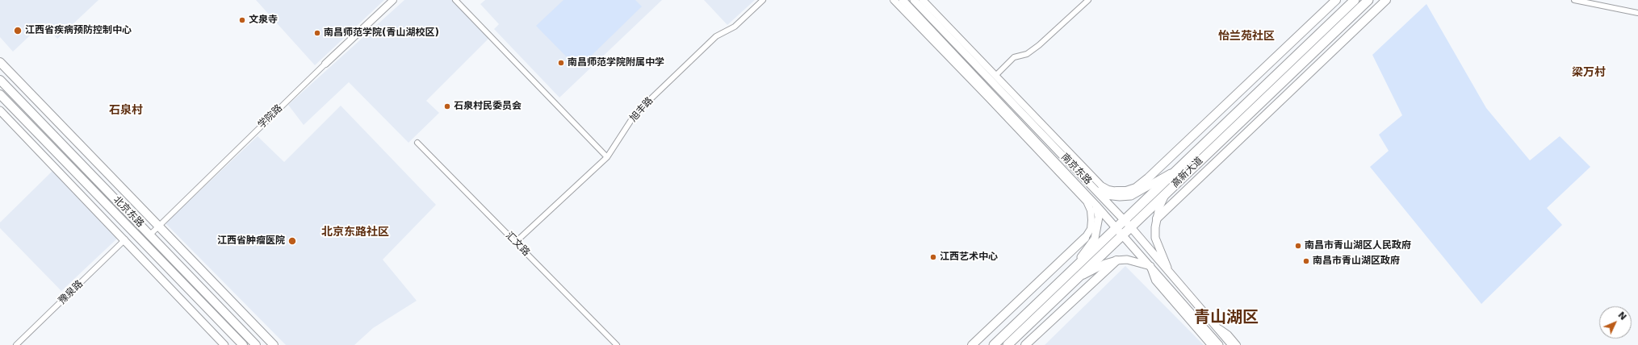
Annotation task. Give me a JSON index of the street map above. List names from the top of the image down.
{
  "streets": {
    "highway": ["高新大道"],
    "main road": ["南京东路", "北京东路"],
    "street": [
      "旭丰路",
      "学院路",
      "汇文路",
      "豫泉路"
    ]
  },
  "crossings": [
    ["旭丰路", "汇文路"],
    ["学院路", "北京东路"],
    ["南京东路", "高新大道"]
  ],
  "districts": [
    "怡兰苑社区",
    "梁万村",
    "石泉村",
    "北京东路社区",
    "青山湖区"
  ],
  "places": [
    "文泉寺",
    "江西省疾病预防控制中心",
    "南昌师范学院(青山湖校区)",
    "南昌师范学院附属中学",
    "石泉村民委员会",
    "江西省肿瘤医院",
    "南昌市青山湖区人民政府",
    "江西艺术中心",
    "南昌市青山湖区政府"
  ],
  "north": "top right"
}
